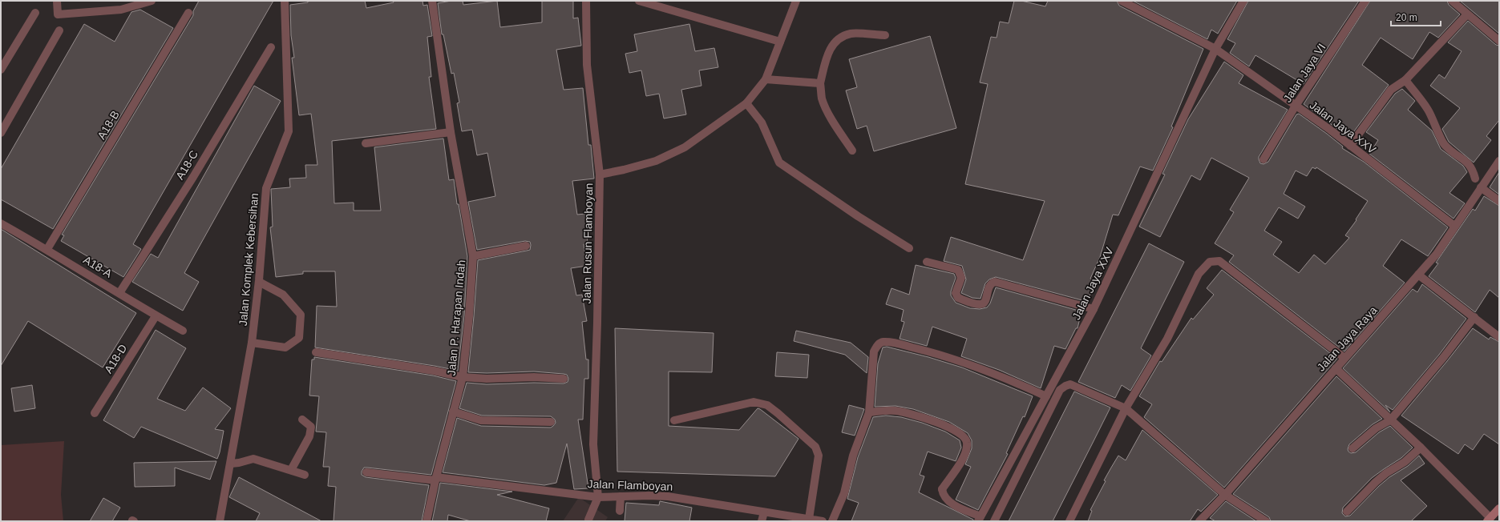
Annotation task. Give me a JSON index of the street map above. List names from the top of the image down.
{
  "streets": {
    "street": [
      "Jalan Jaya VI",
      "A18-B",
      "Jalan Jaya XXV",
      "A18-C",
      "Jalan Rusun Flamboyan",
      "Jalan Komplek Kebersihan",
      "A18-A",
      "Jalan P. Harapan Indah",
      "Jalan Jaya Raya",
      "A18-D",
      "Jalan Flamboyan"
    ]
  },
  "crossings": [
    ["Jalan Jaya VI", "Jalan Jaya XXV"],
    ["A18-B", "A18-A"],
    ["Jalan Jaya XXV", "Jalan Jaya Raya"],
    ["A18-C", "A18-A"],
    ["Jalan Rusun Flamboyan", "Jalan Flamboyan"],
    ["A18-A", "A18-D"],
    ["Jalan P. Harapan Indah", "Jalan Flamboyan"]
  ],
  "scale_bar": "20 m"
}
